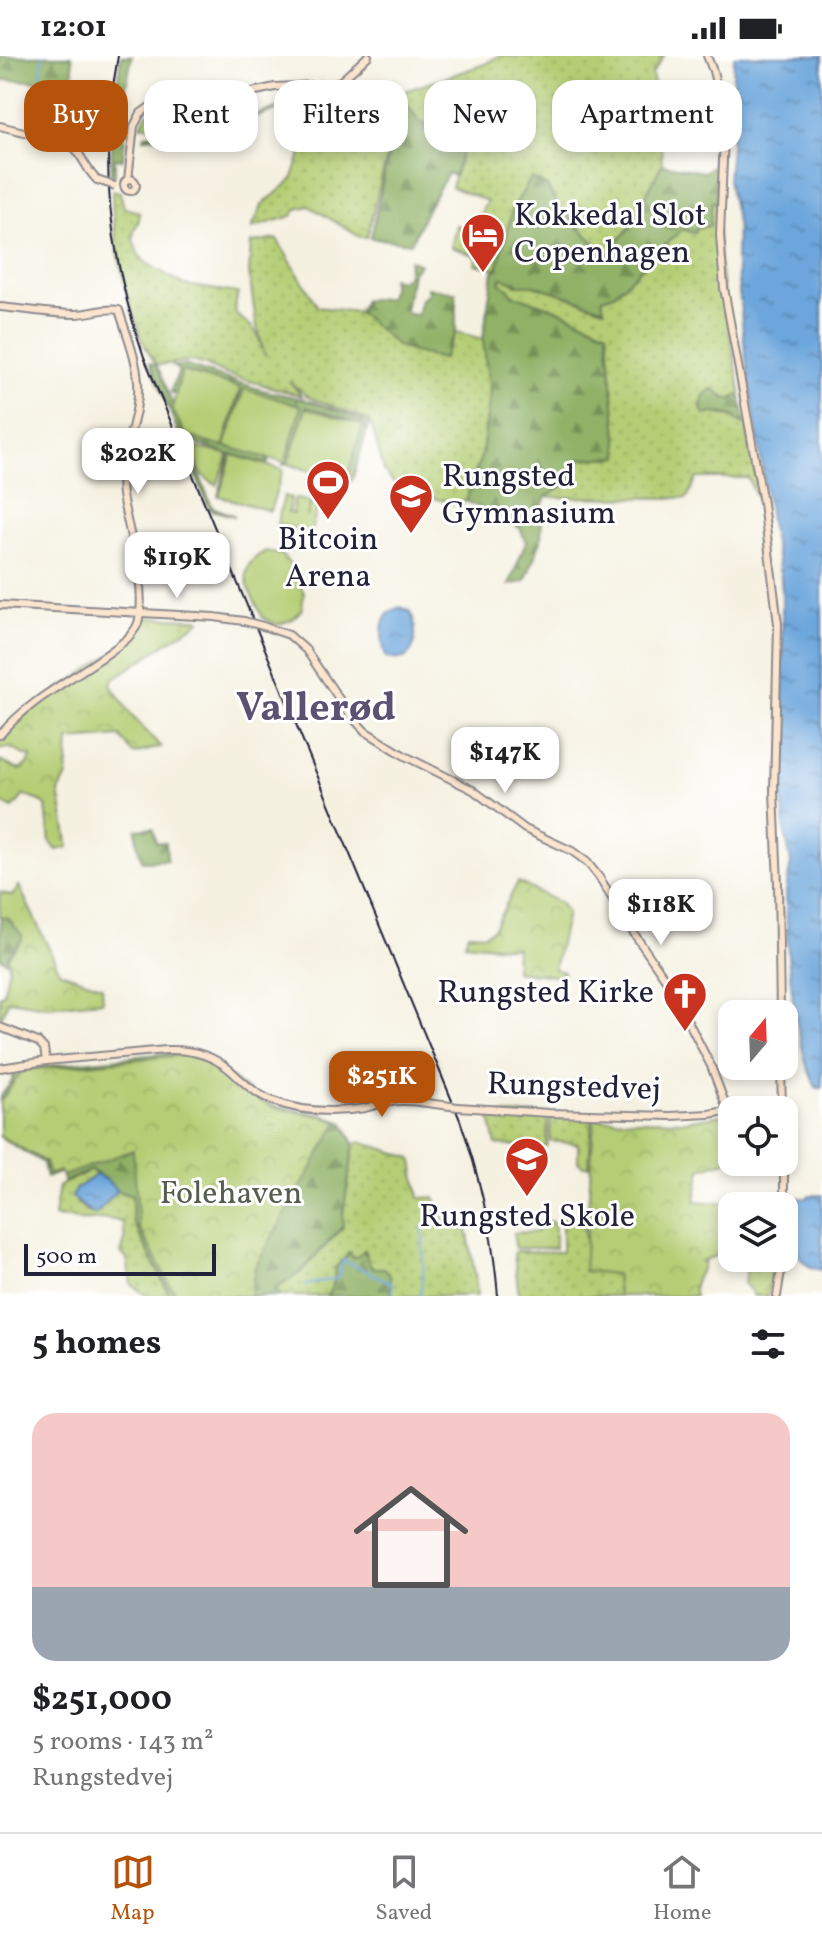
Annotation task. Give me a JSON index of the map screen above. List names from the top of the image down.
{
  "streets": {
    "street": ["Rungstedvej"]
  },
  "districts": ["Vallerød"],
  "parks": ["Folehaven"],
  "places": {
    "hotel": ["Kokkedal Slot Copenhagen"],
    "sports": ["Bitcoin Arena"],
    "school or university": ["Rungsted Gymnasium", "Rungsted Skole"],
    "church": ["Rungsted Kirke"]
  },
  "scale_bar": "500 m",
  "north": "top",
  "page": {
    "status": "12:01",
    "chip": [
      "Buy",
      "Rent",
      "Filters",
      "New",
      "Apartment"
    ],
    "price": [
      "$202K",
      "$119K",
      "$147K",
      "$118K",
      "$251K"
    ],
    "scale": "500 m",
    "heading": "5 homes",
    "list": [
      {
        "name": "$251,000",
        "note": "5 rooms · 143 m² · Rungstedvej"
      }
    ],
    "tabs": ["Map", "Saved", "Home"]
  }
}
